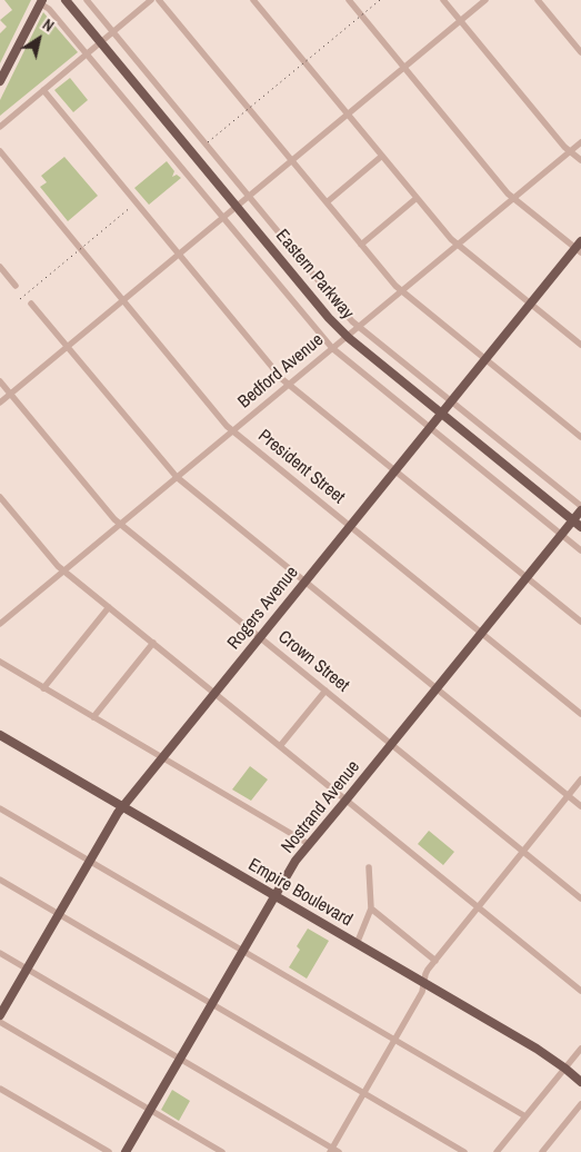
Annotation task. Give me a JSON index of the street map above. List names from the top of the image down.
{
  "streets": {
    "main road": [
      "Eastern Parkway",
      "Rogers Avenue",
      "Nostrand Avenue",
      "Empire Boulevard"
    ],
    "street": ["Bedford Avenue", "President Street", "Crown Street"]
  },
  "crossings": [
    ["Eastern Parkway", "Bedford Avenue"],
    ["Eastern Parkway", "Rogers Avenue"],
    ["Eastern Parkway", "Nostrand Avenue"],
    ["Bedford Avenue", "President Street"],
    ["Bedford Avenue", "Crown Street"],
    ["President Street", "Rogers Avenue"],
    ["President Street", "Nostrand Avenue"],
    ["Rogers Avenue", "Crown Street"],
    ["Rogers Avenue", "Empire Boulevard"],
    ["Crown Street", "Nostrand Avenue"],
    ["Nostrand Avenue", "Empire Boulevard"]
  ],
  "north": "top right"
}
